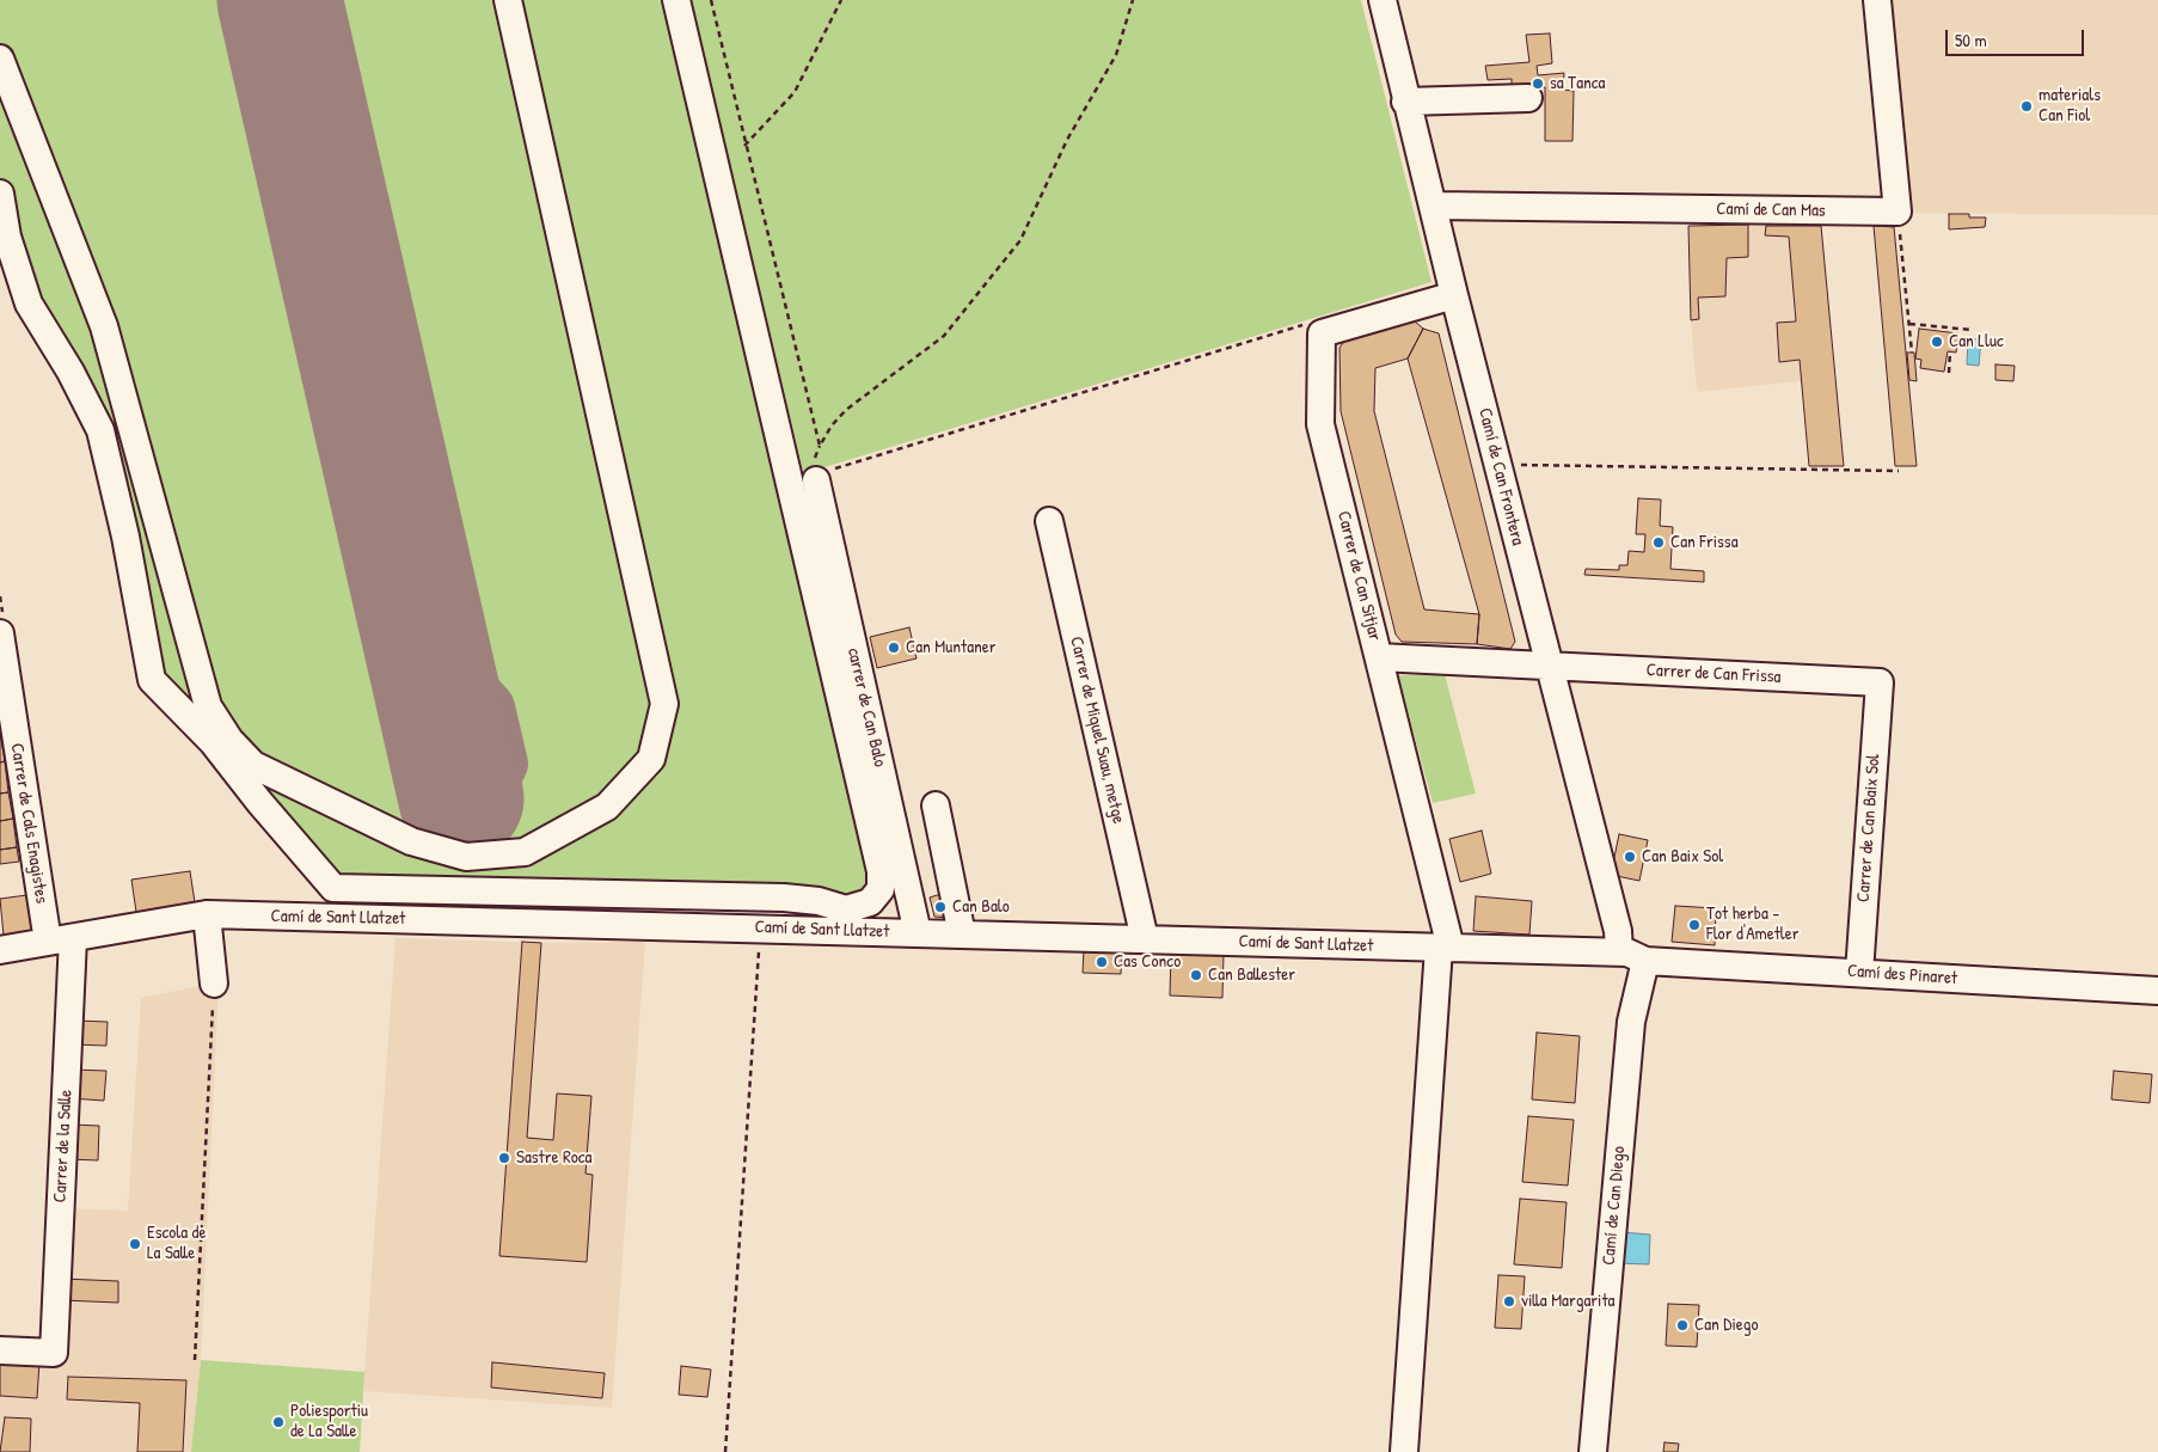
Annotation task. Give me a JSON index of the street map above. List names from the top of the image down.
{
  "streets": {
    "street": [
      "Camí de Can Mas",
      "Camí de Can Frontera",
      "Carrer de Can Sitjar",
      "Carrer de Can Frissa",
      "carrer de Can Balo",
      "Carrer de Miquel Suau, metge",
      "Carrer de Cals Enagistes",
      "Carrer de Can Baix Sol",
      "Camí de Sant Llatzet",
      "Camí des Pinaret",
      "Carrer de la Salle",
      "Camí de Can Diego"
    ]
  },
  "crossings": [
    ["Camí de Can Mas", "Camí de Can Frontera"],
    ["Camí de Can Frontera", "Carrer de Can Sitjar"],
    ["Camí de Can Frontera", "Carrer de Can Frissa"],
    ["Camí de Can Frontera", "Camí de Sant Llatzet"],
    ["Carrer de Can Sitjar", "Carrer de Can Frissa"],
    ["Carrer de Can Sitjar", "Camí de Sant Llatzet"],
    ["Carrer de Can Frissa", "Carrer de Can Baix Sol"],
    ["carrer de Can Balo", "Camí de Sant Llatzet"],
    ["Carrer de Miquel Suau, metge", "Camí de Sant Llatzet"],
    ["Carrer de Cals Enagistes", "Camí de Sant Llatzet"],
    ["Carrer de Cals Enagistes", "Carrer de la Salle"],
    ["Carrer de Can Baix Sol", "Camí des Pinaret"],
    ["Camí de Sant Llatzet", "Camí des Pinaret"],
    ["Camí de Sant Llatzet", "Carrer de la Salle"],
    ["Camí de Sant Llatzet", "Camí de Can Diego"],
    ["Camí des Pinaret", "Camí de Can Diego"]
  ],
  "places": [
    "sa Tanca",
    "materials Can Fiol",
    "Can Lluc",
    "Can Frissa",
    "Can Muntaner",
    "Can Baix Sol",
    "Can Balo",
    "Tot herba - Flor d'Ametler",
    "Cas Conco",
    "Can Ballester",
    "Sastre Roca",
    "Escola de La Salle",
    "villa Margarita",
    "Can Diego",
    "Poliesportiu de La Salle"
  ],
  "scale_bar": "50 m"
}
